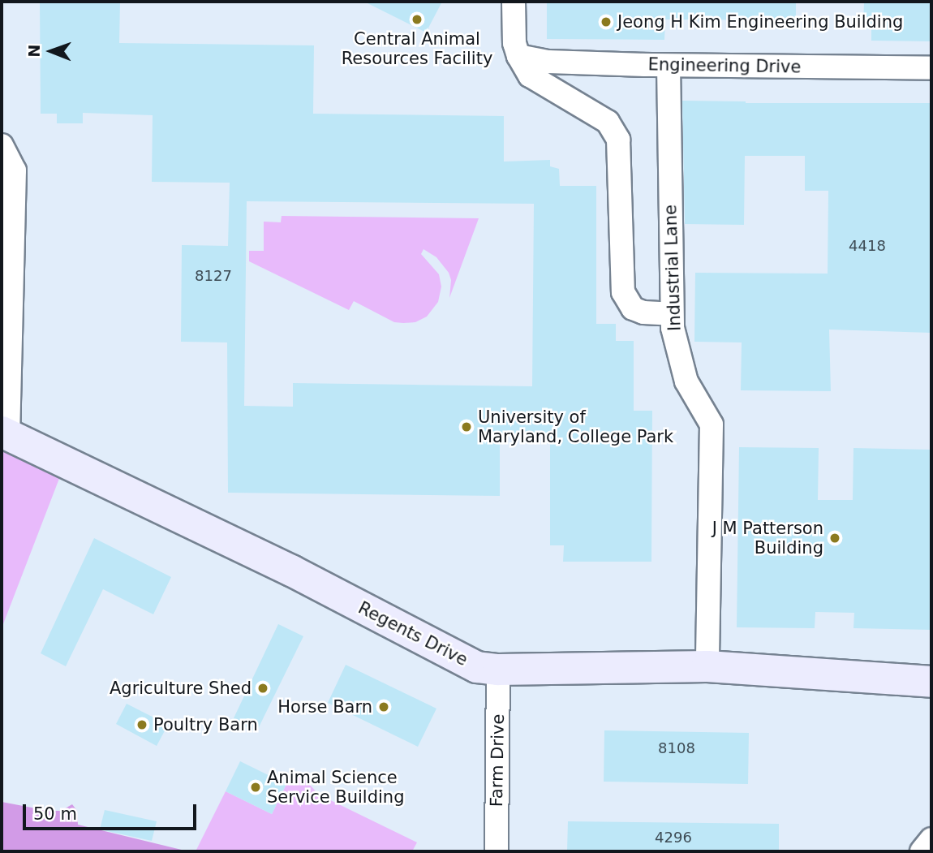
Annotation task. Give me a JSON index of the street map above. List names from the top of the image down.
{
  "streets": {
    "street": [
      "Engineering Drive",
      "Industrial Lane",
      "Regents Drive",
      "Farm Drive"
    ]
  },
  "crossings": [
    ["Engineering Drive", "Industrial Lane"],
    ["Industrial Lane", "Regents Drive"],
    ["Regents Drive", "Farm Drive"]
  ],
  "places": [
    "Central Animal Resources Facility",
    "Jeong H Kim Engineering Building",
    "University of Maryland, College Park",
    "J M Patterson Building",
    "Agriculture Shed",
    "Horse Barn",
    "Poultry Barn",
    "Animal Science Service Building"
  ],
  "house_numbers": [
    "4418",
    "8127",
    "8108",
    "4296"
  ],
  "scale_bar": "50 m",
  "north": "left"
}
